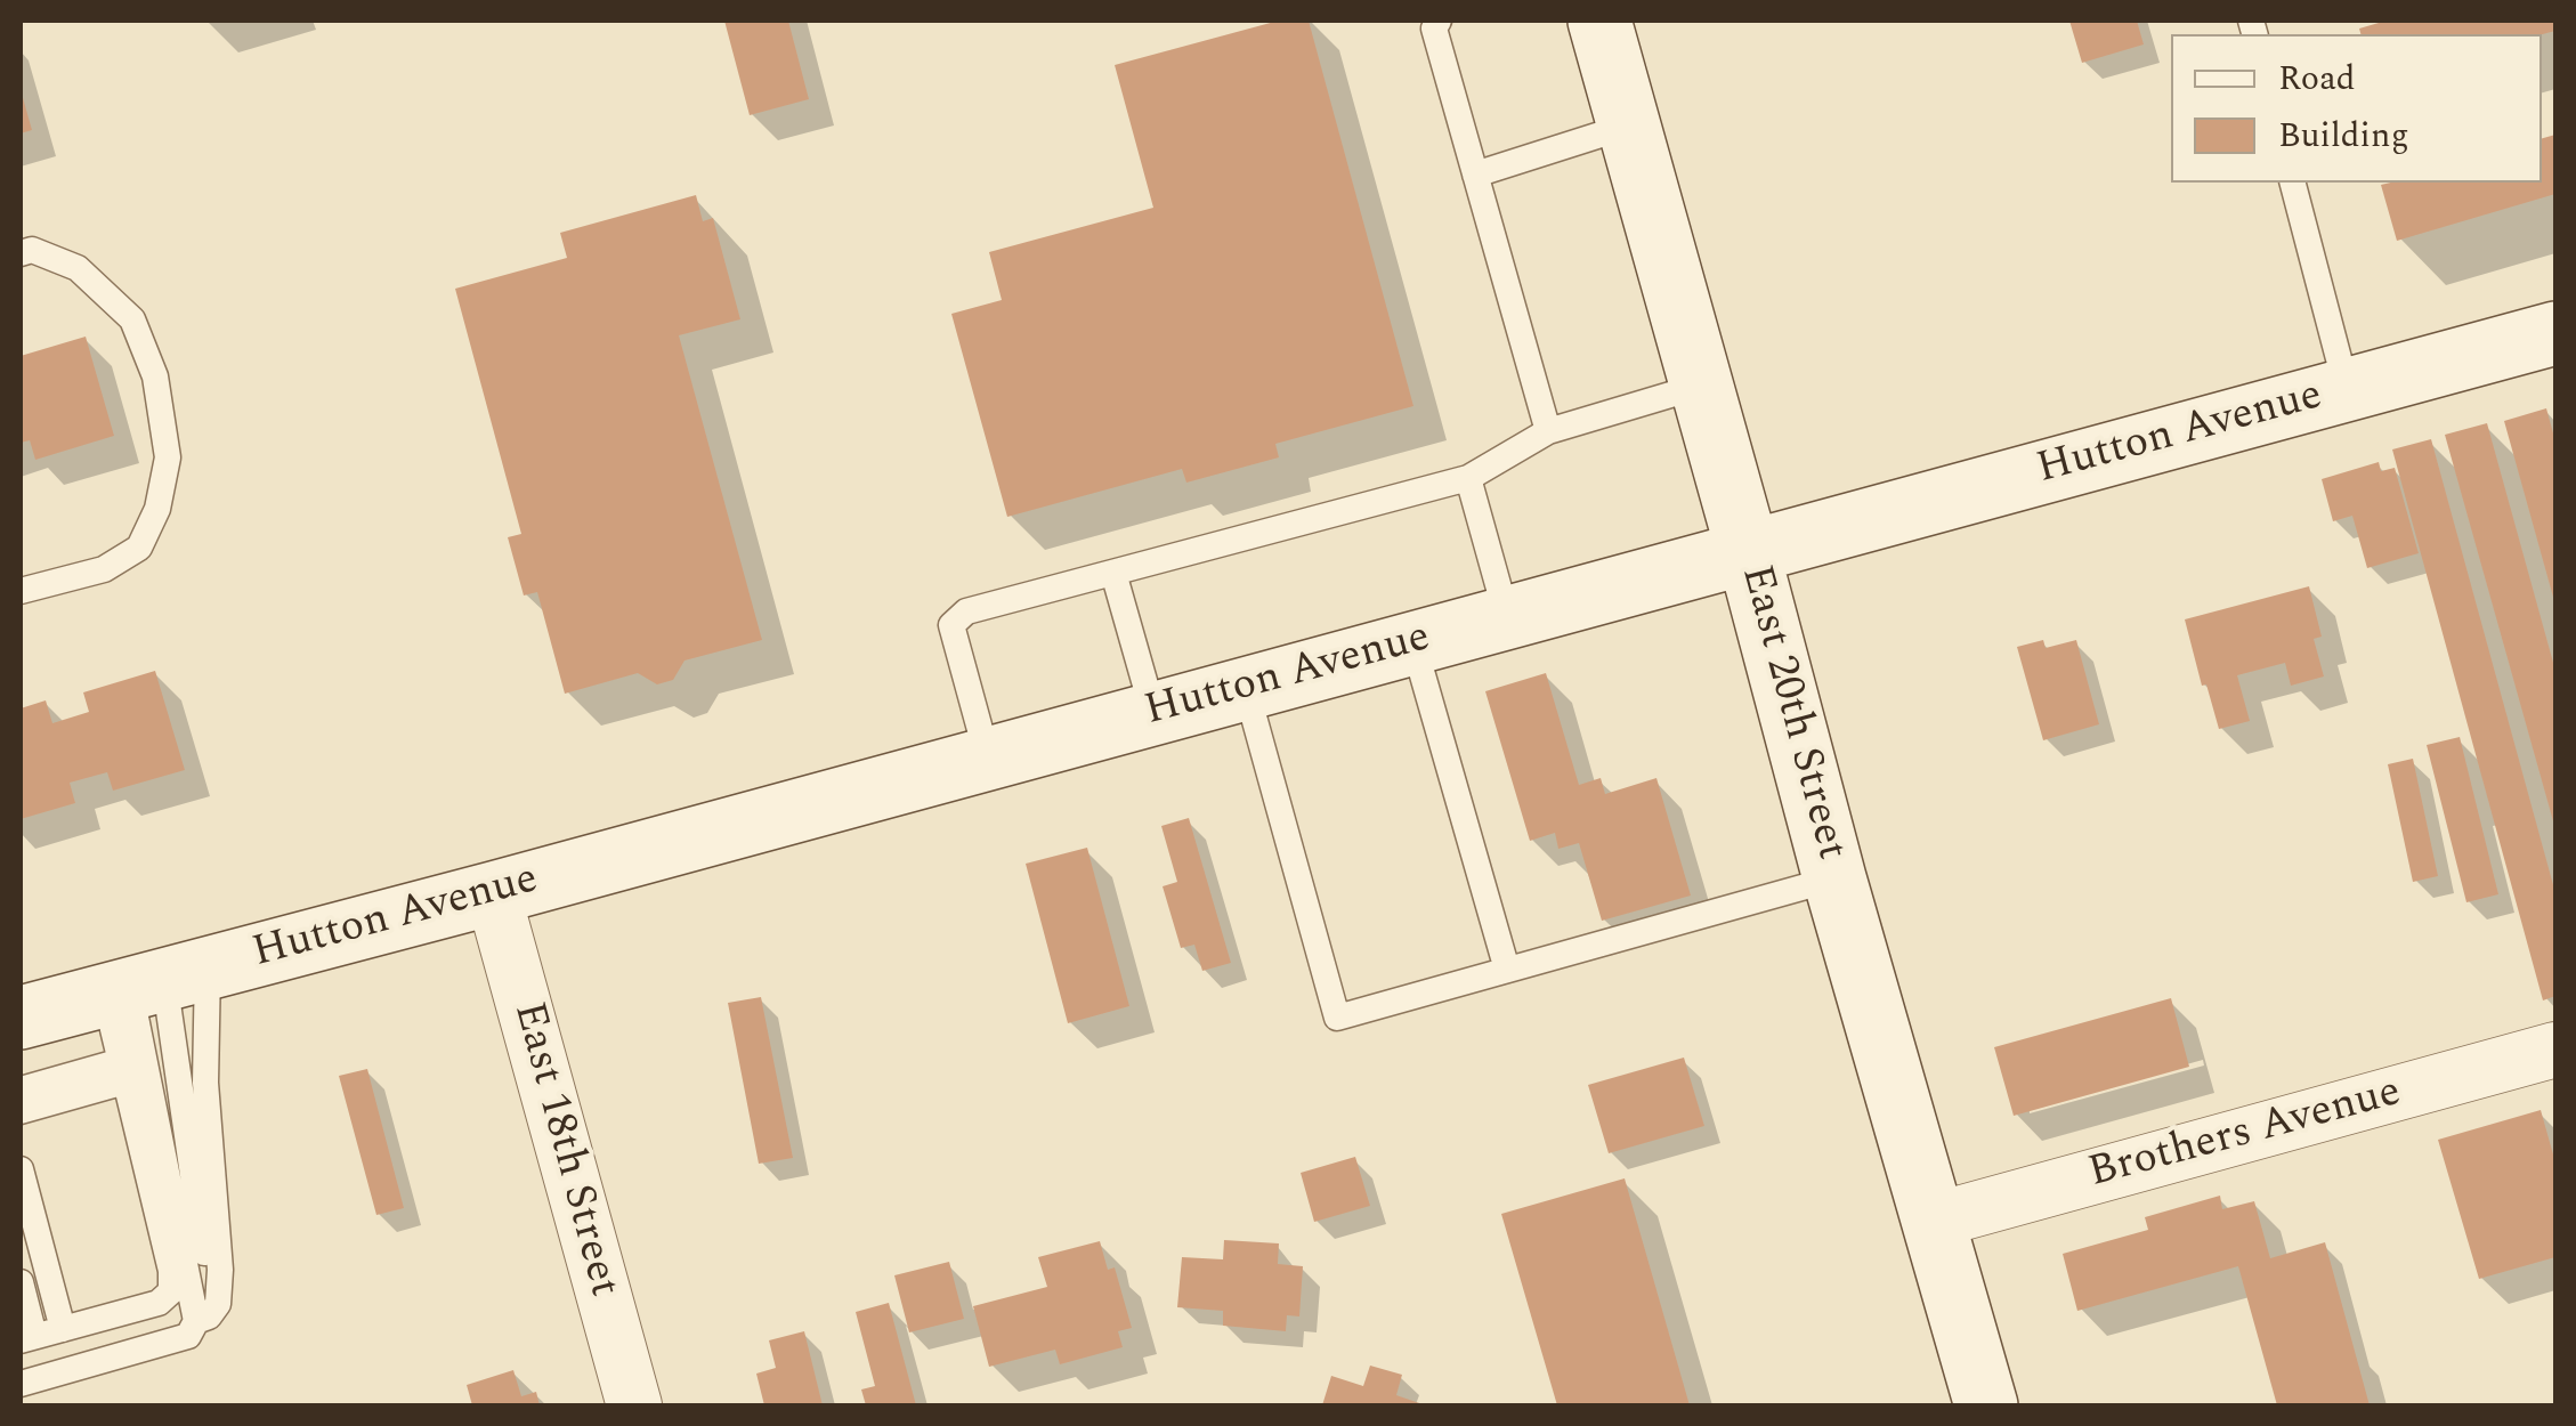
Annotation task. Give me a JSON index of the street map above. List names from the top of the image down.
{
  "streets": {
    "main road": ["Hutton Avenue", "East 20th Street"],
    "street": ["Brothers Avenue", "East 18th Street"]
  },
  "crossings": [
    ["Hutton Avenue", "East 20th Street"],
    ["Hutton Avenue", "East 18th Street"],
    ["East 20th Street", "Brothers Avenue"]
  ],
  "legend": ["Road", "Building"]
}
